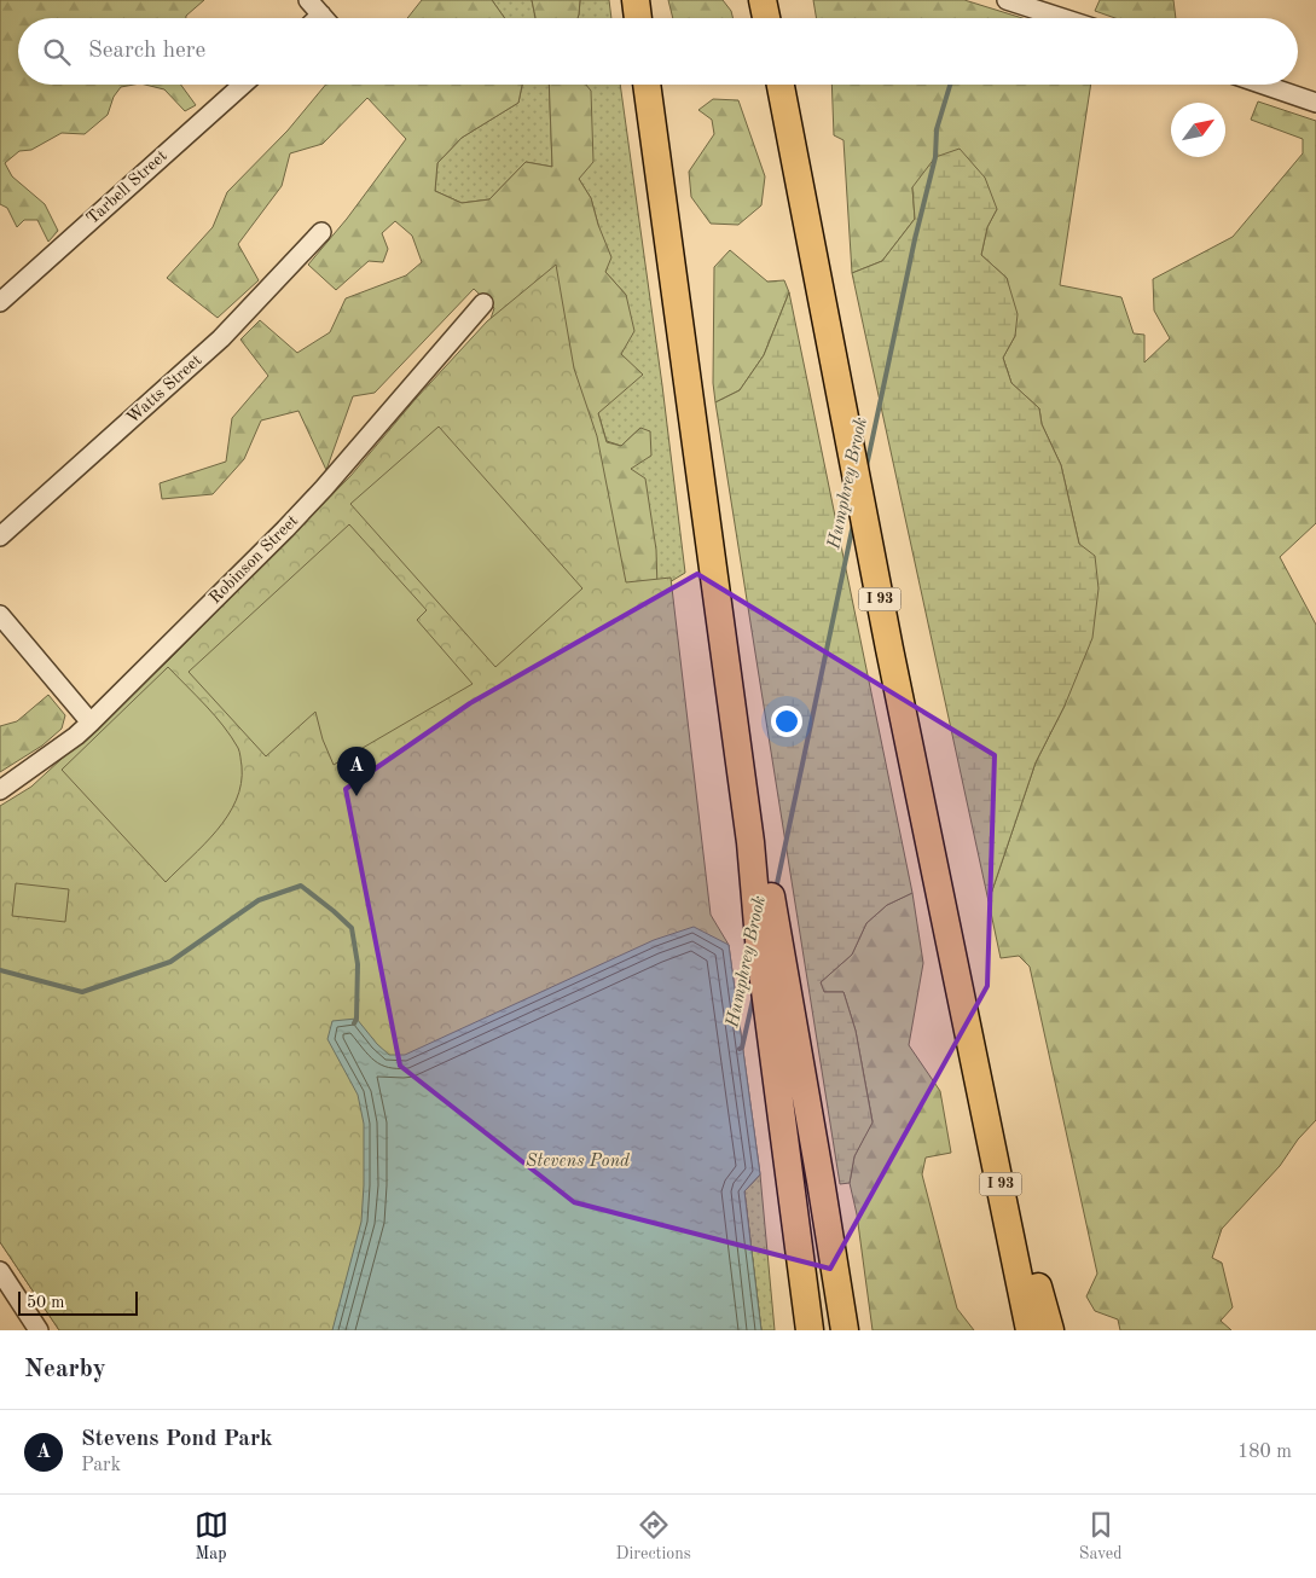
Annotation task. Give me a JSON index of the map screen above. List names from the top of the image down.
{
  "streets": {
    "highway": ["I 93"],
    "street": ["Tarbell Street", "Watts Street", "Robinson Street"]
  },
  "water": ["Humphrey Brook", "Stevens Pond"],
  "scale_bar": "50 m",
  "north": "top right",
  "page": {
    "search": "Search here",
    "pins": "A",
    "scale": "50 m",
    "heading": "Nearby",
    "list": [
      {
        "mark": "A",
        "name": "Stevens Pond Park",
        "note": "Park",
        "value": "180 m"
      }
    ],
    "nav": ["Map", "Directions", "Saved"]
  }
}
